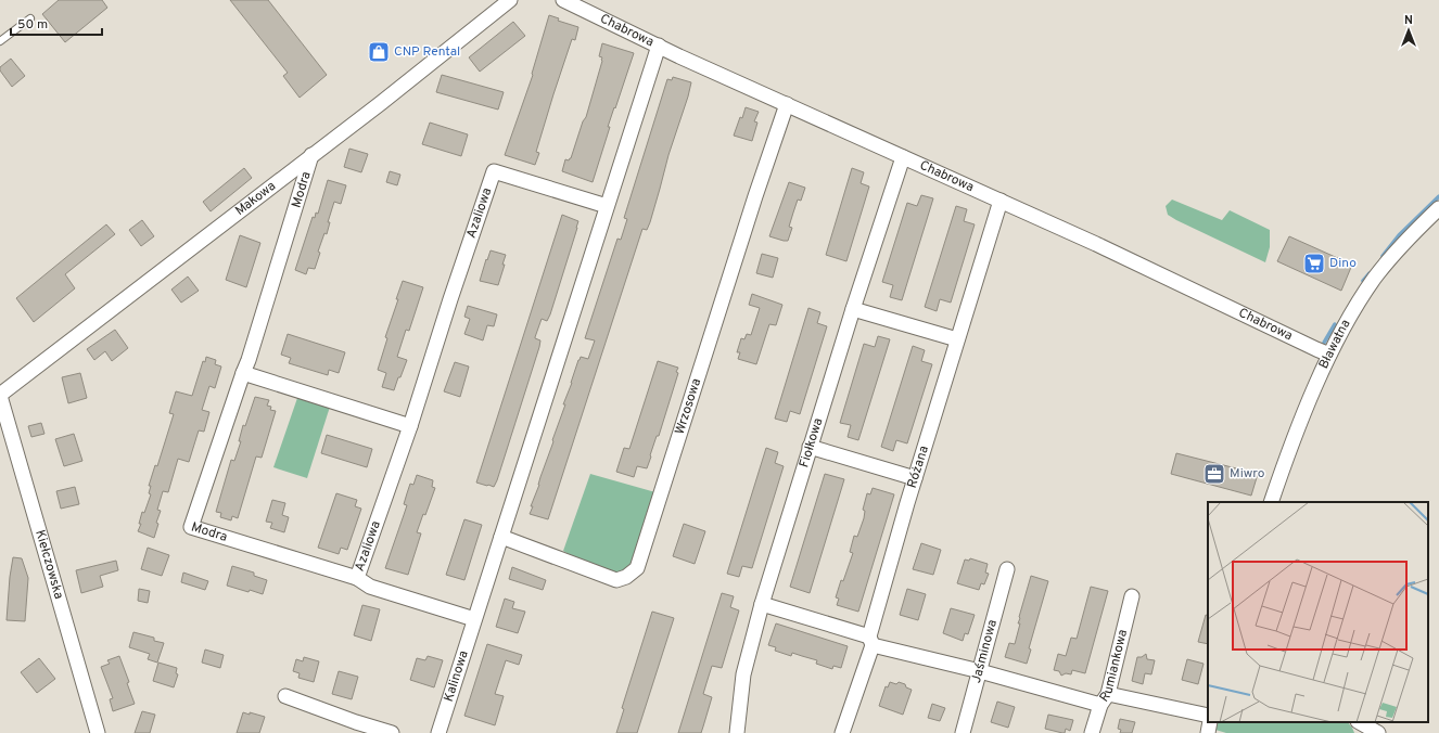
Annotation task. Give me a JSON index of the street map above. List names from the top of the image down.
{
  "streets": {
    "street": [
      "Chabrowa",
      "Modra",
      "Makowa",
      "Azaliowa",
      "Bławatna",
      "Wrzosowa",
      "Fiołkowa",
      "Różana",
      "Kiełczowska",
      "Jaśminowa",
      "Rumiankowa",
      "Kalinowa"
    ]
  },
  "crossings": [
    ["Chabrowa", "Bławatna"],
    ["Chabrowa", "Wrzosowa"],
    ["Chabrowa", "Fiołkowa"],
    ["Chabrowa", "Różana"],
    ["Modra", "Makowa"],
    ["Modra", "Azaliowa"],
    ["Makowa", "Kiełczowska"],
    ["Azaliowa", "Kalinowa"]
  ],
  "places": {
    "shop": ["CNP Rental"],
    "supermarket": ["Dino"],
    "office": ["Miwro"]
  },
  "scale_bar": "50 m",
  "north": "top"
}
